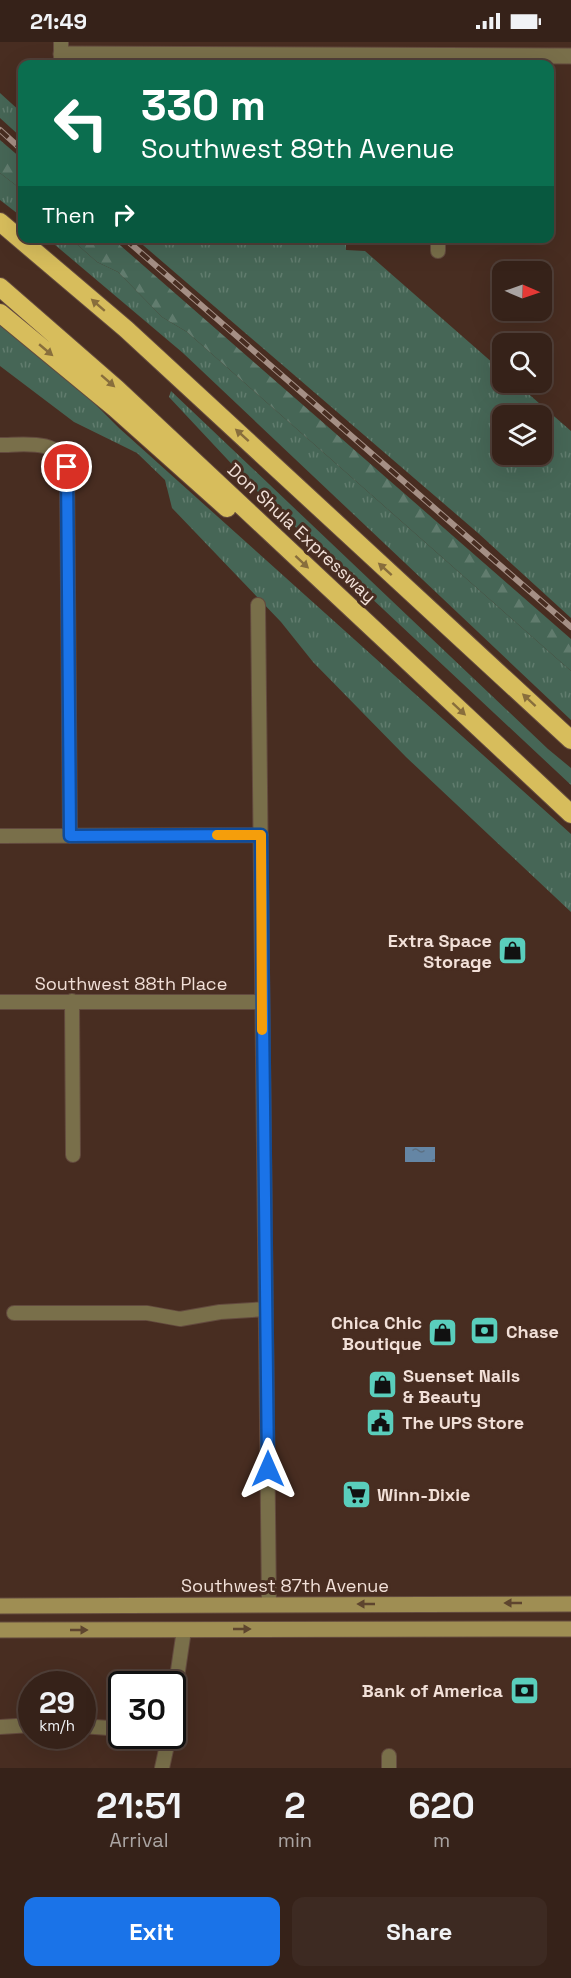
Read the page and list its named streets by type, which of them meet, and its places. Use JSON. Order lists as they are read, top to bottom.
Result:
{
  "streets": {
    "highway": ["Don Shula Expressway"],
    "main road": ["Southwest 87th Avenue"],
    "street": ["Southwest 88th Place"]
  },
  "places": {
    "shop": ["Extra Space Storage", "Chica Chic Boutique", "Suenset Nails & Beauty"],
    "bank": ["Chase", "Bank of America"],
    "public building": ["The UPS Store"],
    "supermarket": ["Winn-Dixie"]
  },
  "north": "right",
  "page": {
    "status": "21:49",
    "turn": ["330 m", "Southwest 89th Avenue"],
    "then": "Then",
    "speed": "29 km/h",
    "limit": "30",
    "eta": [
      "21:51",
      "Arrival",
      "2",
      "min",
      "620",
      "m"
    ],
    "buttons": ["Exit", "Share"]
  }
}
